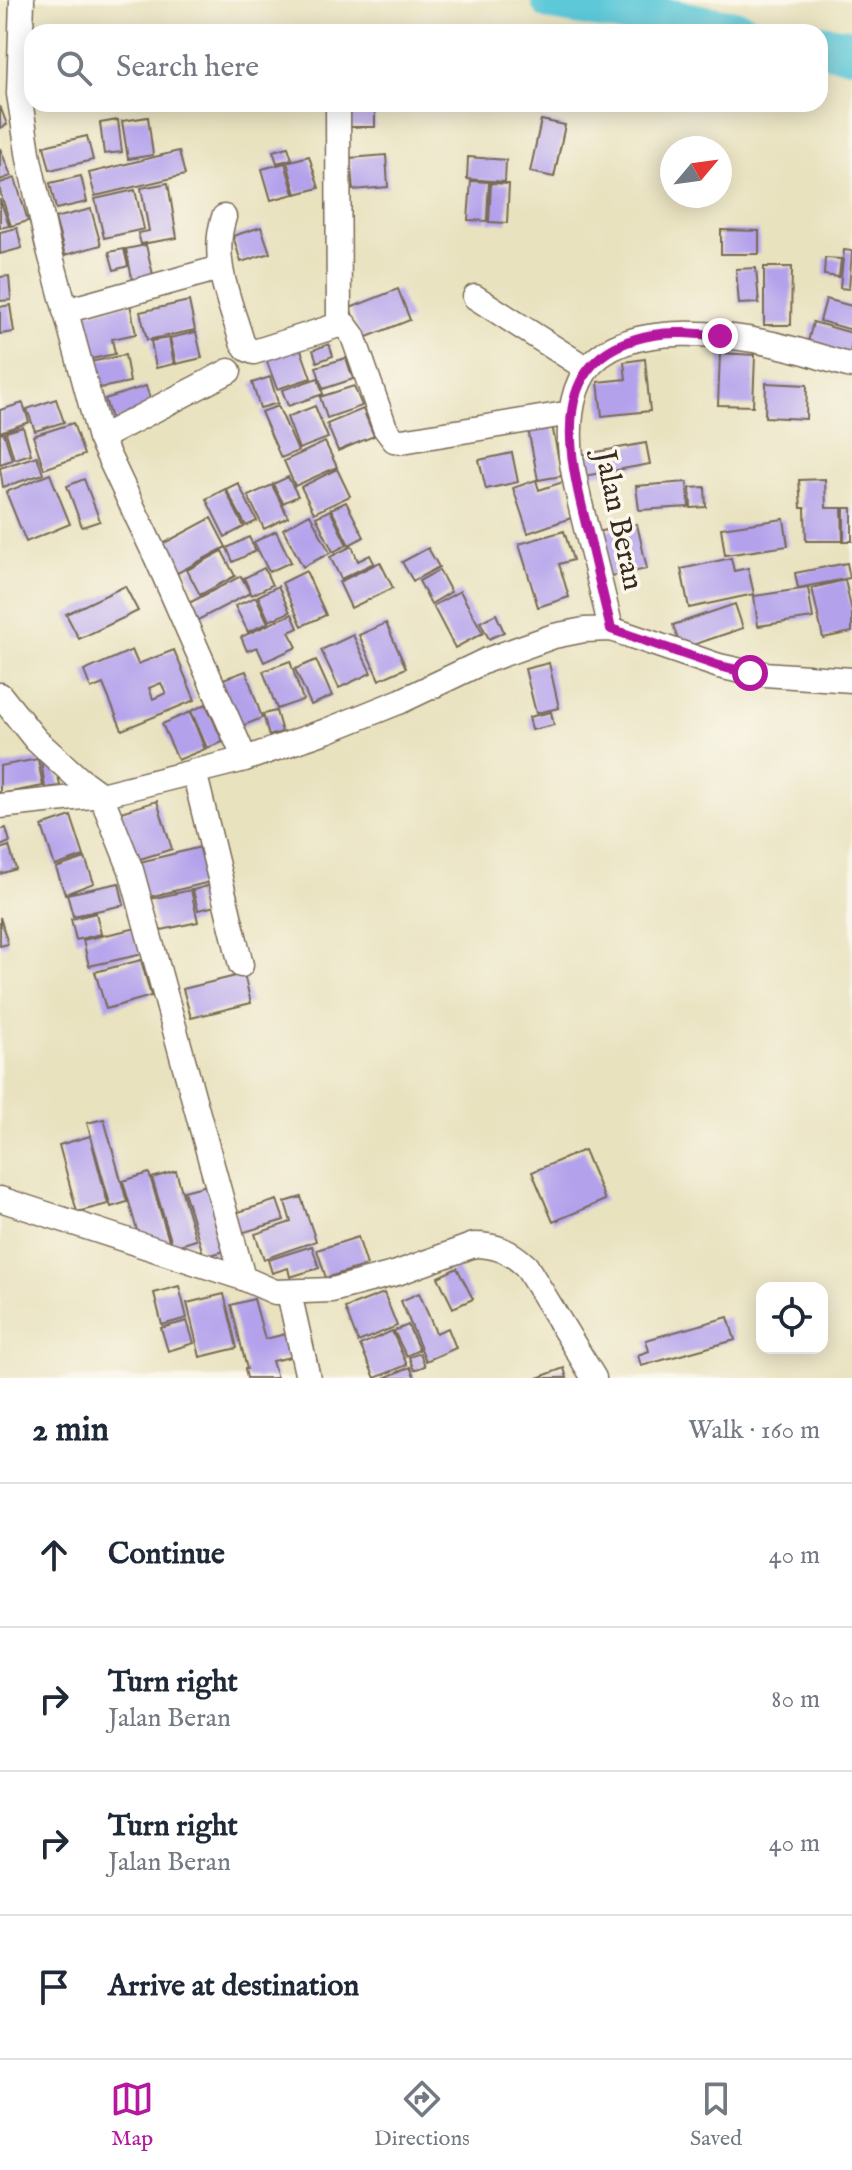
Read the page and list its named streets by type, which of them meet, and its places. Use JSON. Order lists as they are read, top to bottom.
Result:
{
  "streets": {
    "street": ["Jalan Beran"]
  },
  "north": "top right",
  "page": {
    "search": "Search here",
    "heading": ["2 min", "Walk · 160 m"],
    "list": [
      ["Continue", "40 m"],
      ["Turn right", "Jalan Beran", "80 m"],
      ["Turn right", "Jalan Beran", "40 m"],
      "Arrive at destination"
    ],
    "nav": ["Map", "Directions", "Saved"]
  }
}
